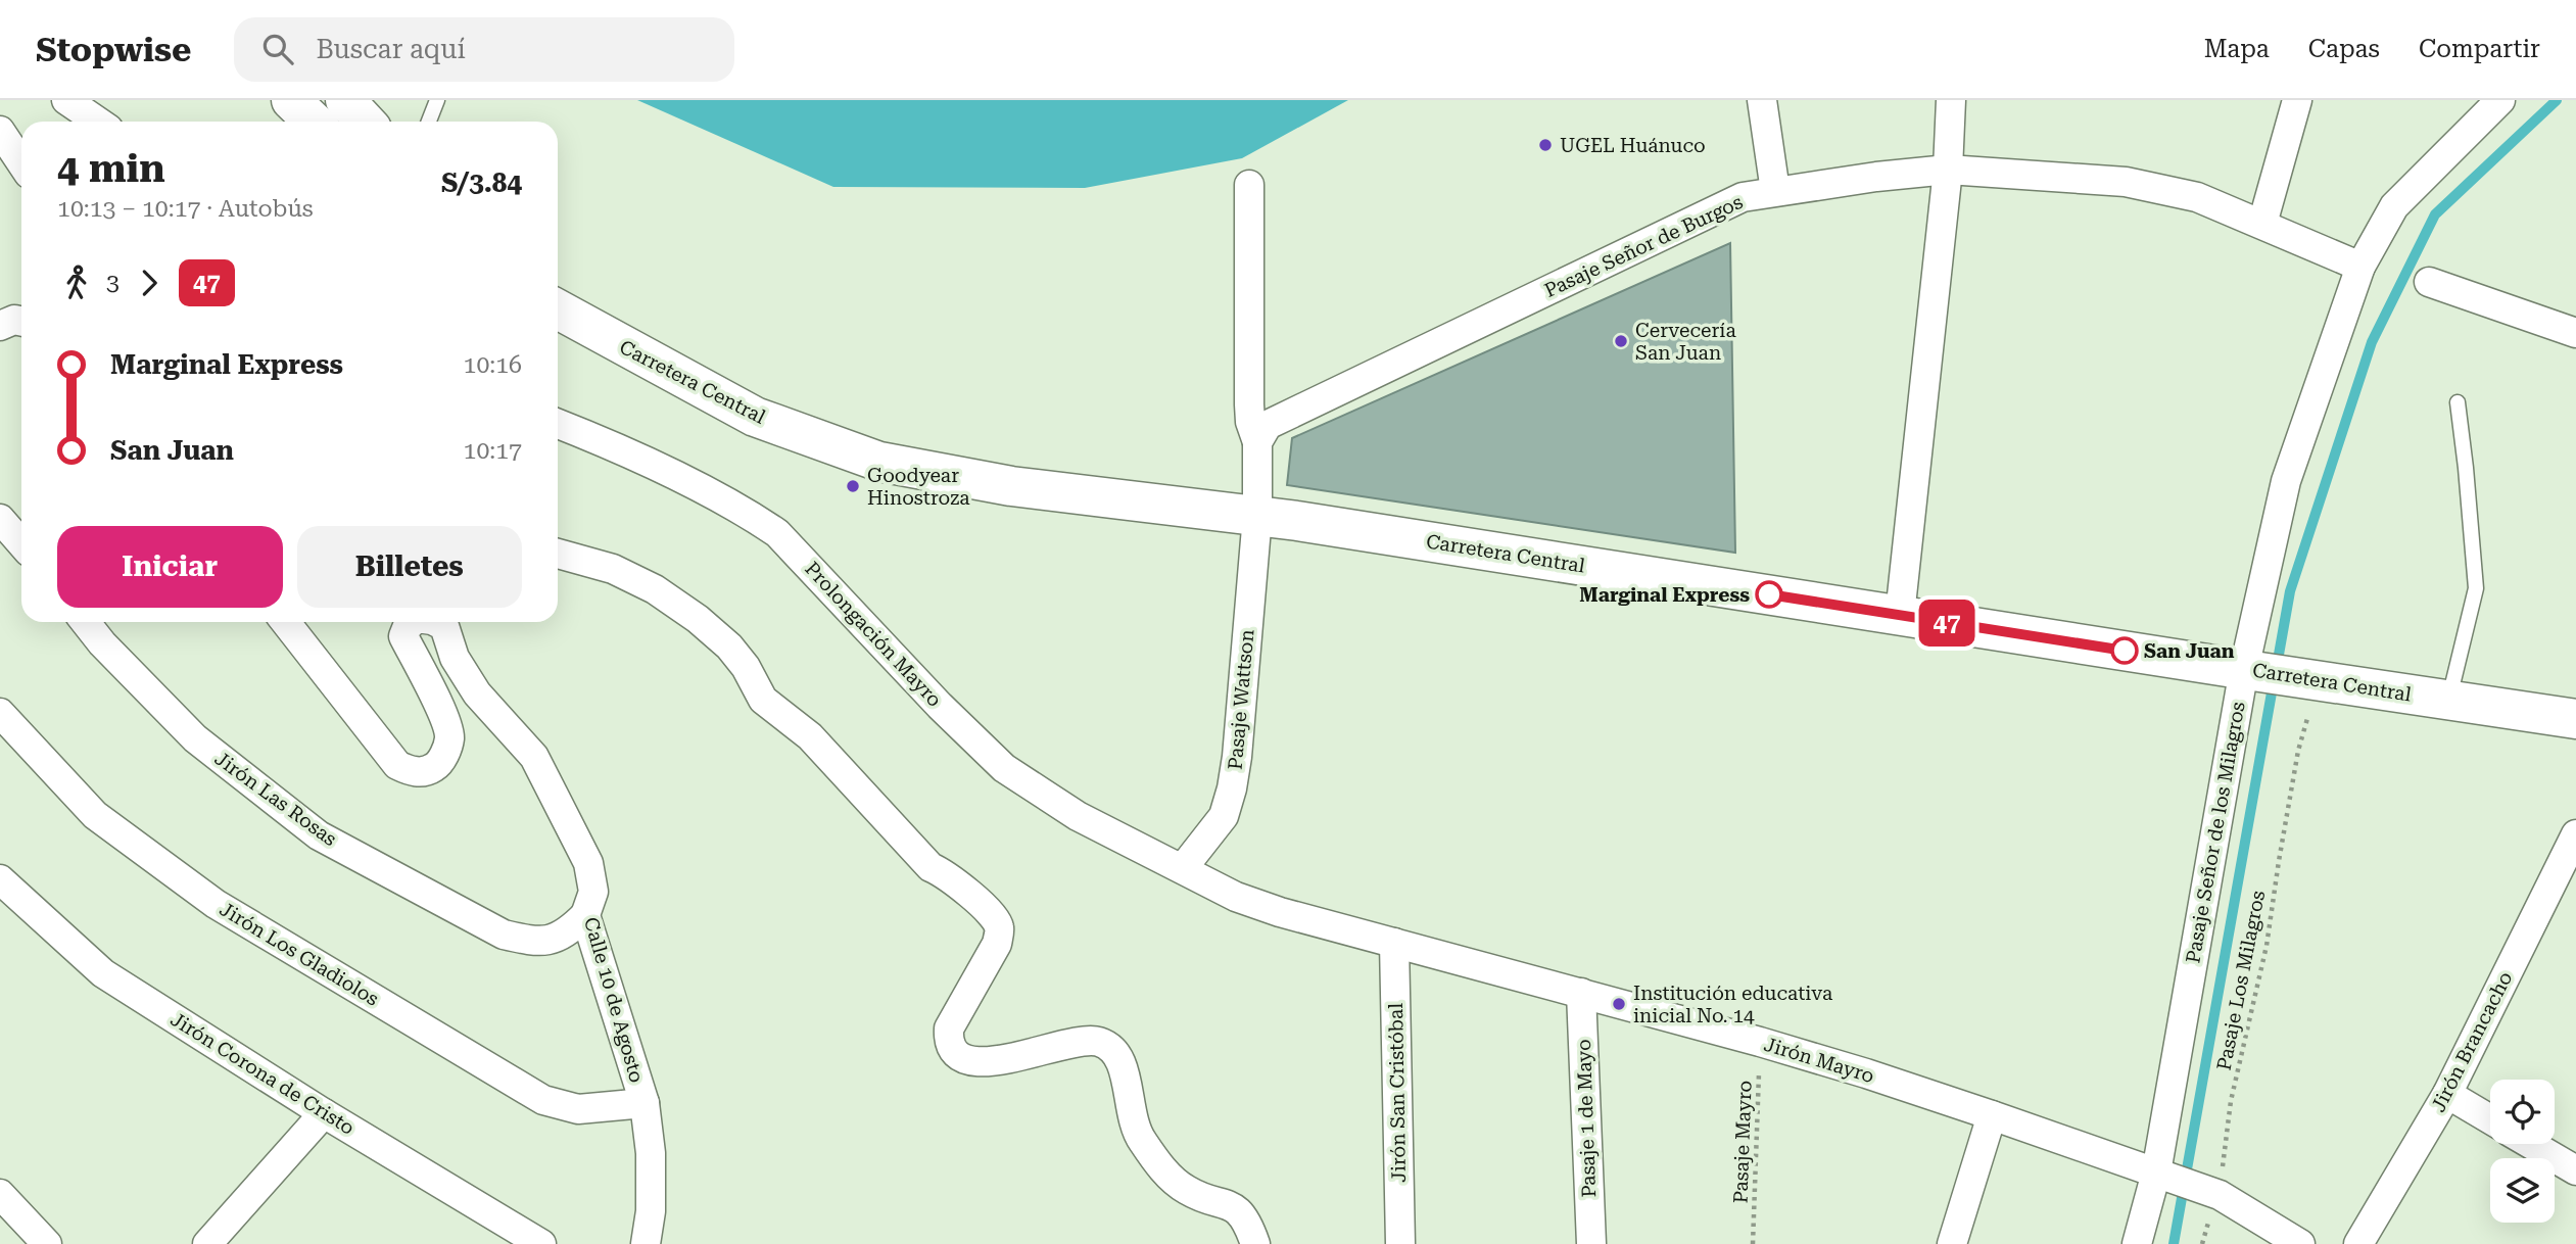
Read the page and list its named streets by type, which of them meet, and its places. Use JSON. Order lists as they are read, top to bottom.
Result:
{
  "streets": {
    "highway": ["Carretera Central"],
    "street": [
      "Pasaje Señor de Burgos",
      "Prolongación Mayro",
      "Pasaje Wattson",
      "Jirón Las Rosas",
      "Pasaje Señor de los Milagros",
      "Jirón Los Gladiolos",
      "Calle 10 de Agosto",
      "Jirón Brancacho",
      "Jirón Mayro",
      "Jirón Corona de Cristo",
      "Jirón San Cristóbal",
      "Pasaje 1 de Mayo"
    ],
    "path": ["Pasaje Los Milagros", "Pasaje Mayro"]
  },
  "crossings": [
    ["Pasaje Señor de Burgos", "Pasaje Señor de los Milagros"],
    ["Carretera Central", "Pasaje Wattson"],
    ["Carretera Central", "Pasaje Señor de los Milagros"],
    ["Carretera Central", "Pasaje Los Milagros"],
    ["Prolongación Mayro", "Pasaje Wattson"],
    ["Prolongación Mayro", "Jirón Mayro"],
    ["Pasaje Wattson", "Jirón Mayro"],
    ["Jirón Las Rosas", "Calle 10 de Agosto"],
    ["Pasaje Señor de los Milagros", "Jirón Mayro"],
    ["Jirón Los Gladiolos", "Calle 10 de Agosto"],
    ["Pasaje Los Milagros", "Jirón Mayro"],
    ["Jirón Mayro", "Jirón San Cristóbal"],
    ["Jirón Mayro", "Pasaje 1 de Mayo"],
    ["Jirón Mayro", "Pasaje Mayro"]
  ],
  "places": [
    "UGEL Huánuco",
    "Cervecería San Juan",
    "Goodyear Hinostroza",
    "Marginal Express",
    "San Juan",
    "Institución educativa inicial No. 14"
  ],
  "lines": ["bus line 47"],
  "page": {
    "header": "Stopwise",
    "search": "Buscar aquí",
    "nav": ["Mapa", "Capas", "Compartir"],
    "on_map": "47",
    "heading": ["4 min", "10:13 – 10:17 · Autobús", "S/3.84"],
    "legs": ["3", "47"],
    "list": [
      {
        "name": "Marginal Express",
        "value": "10:16"
      },
      {
        "name": "San Juan",
        "value": "10:17"
      }
    ],
    "buttons": ["Iniciar", "Billetes"]
  }
}
